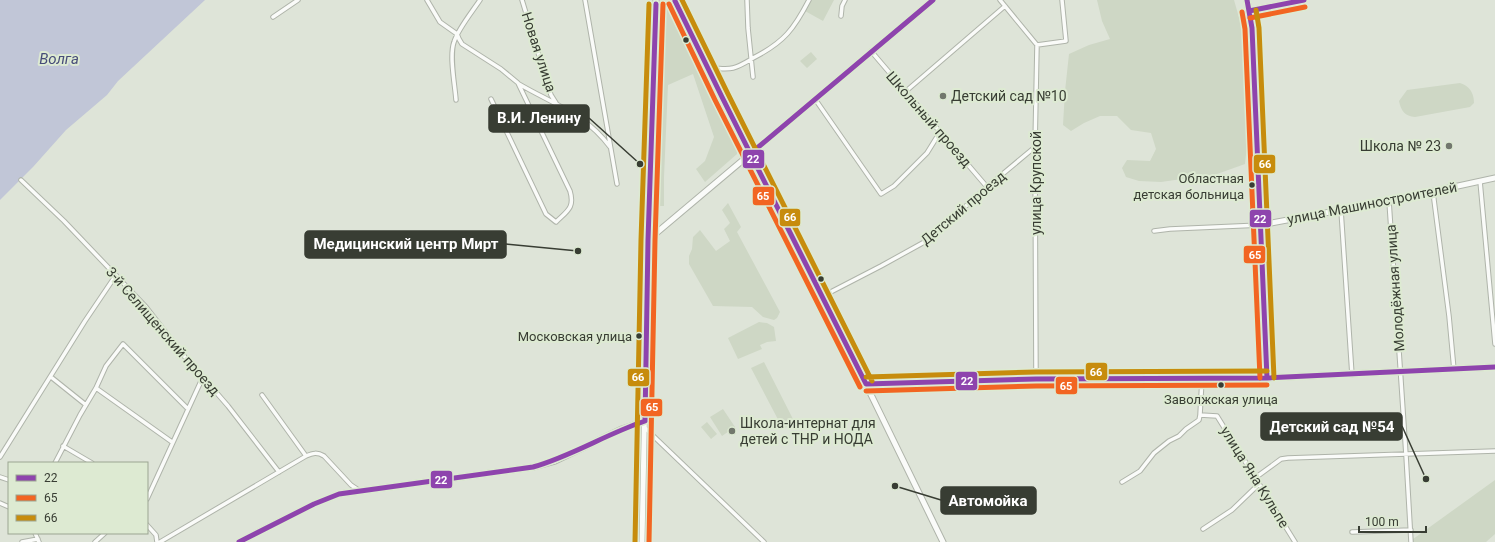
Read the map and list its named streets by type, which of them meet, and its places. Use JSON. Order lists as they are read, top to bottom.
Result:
{
  "streets": {
    "main road": ["улица Машиностроителей"],
    "street": [
      "Новая улица",
      "Школьный проезд",
      "улица Крупской",
      "Детский проезд",
      "Молодёжная улица",
      "3-й Селищенский проезд",
      "улица Яна Кульпе"
    ]
  },
  "crossings": [
    ["Школьный проезд", "Детский проезд"],
    ["улица Крупской", "Детский проезд"],
    ["улица Машиностроителей", "Молодёжная улица"]
  ],
  "water": ["Волга"],
  "places": [
    "Детский сад №10",
    "Школа № 23",
    "В.И. Ленину",
    "Областная детская больница",
    "Медицинский центр Мирт",
    "Московская улица",
    "Заволжская улица",
    "Школа-интернат для детей с ТНР и НОДА",
    "Детский сад №54",
    "Автомойка"
  ],
  "lines": ["transit line 22", "transit line 66", "transit line 65"],
  "legend": ["22", "65", "66"],
  "scale_bar": "100 m"
}
